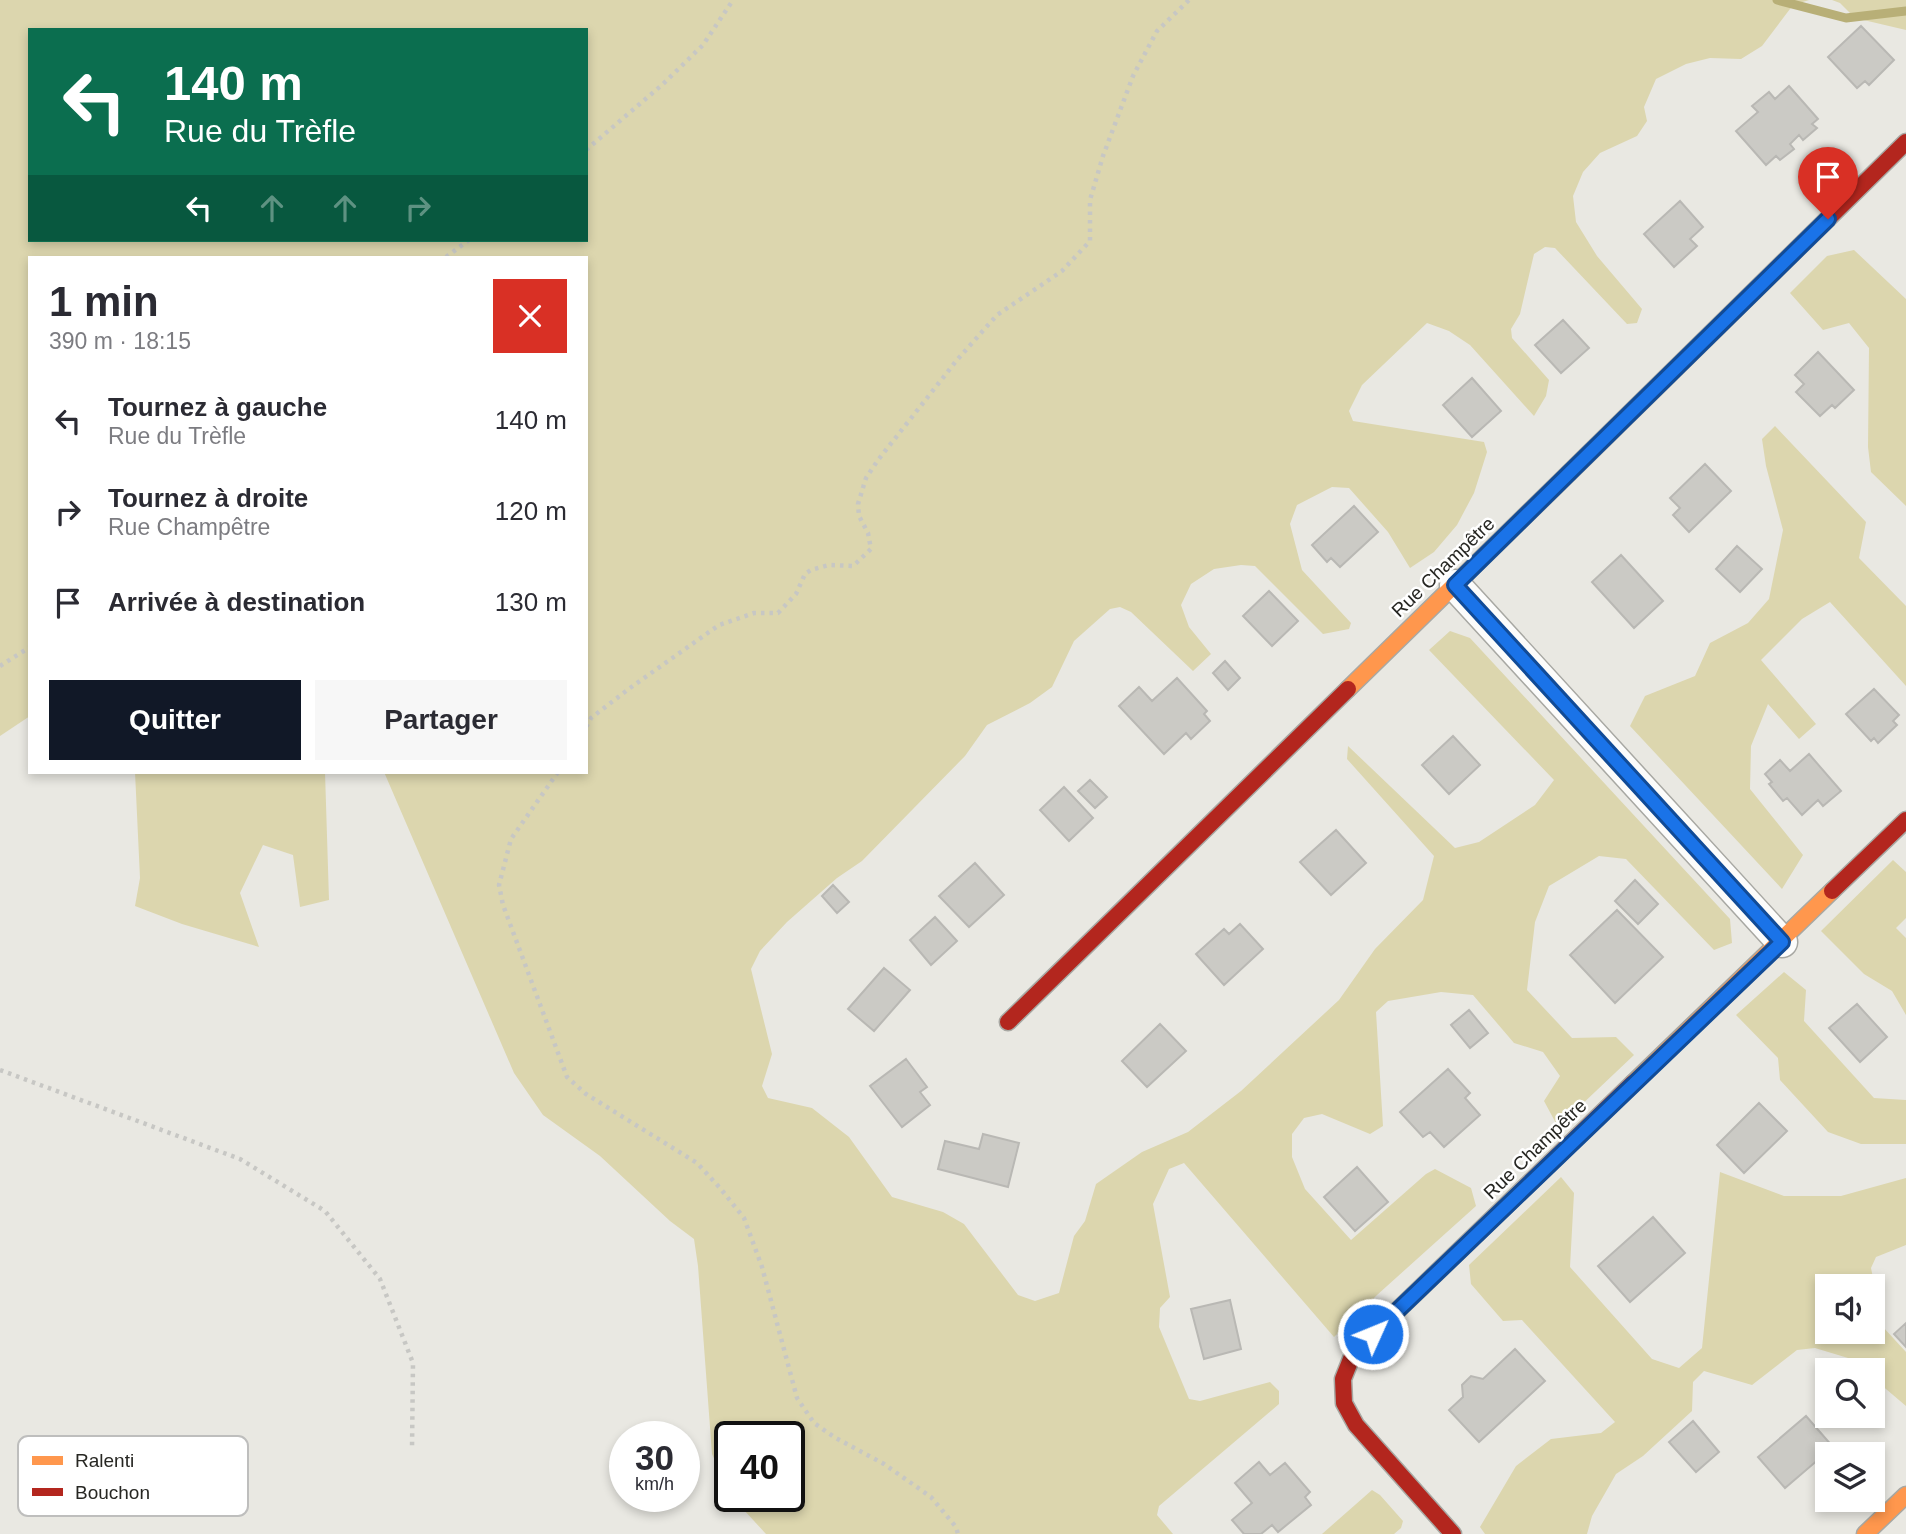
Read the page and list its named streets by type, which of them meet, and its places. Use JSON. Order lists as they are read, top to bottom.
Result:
{
  "streets": {
    "street": ["Rue Champêtre"]
  },
  "legend": ["Ralenti", "Bouchon"],
  "page": {
    "turn": ["140 m", "Rue du Trèfle"],
    "heading": ["1 min", "390 m · 18:15"],
    "list": [
      {
        "name": "Tournez à gauche",
        "note": "Rue du Trèfle",
        "value": "140 m"
      },
      {
        "name": "Tournez à droite",
        "note": "Rue Champêtre",
        "value": "120 m"
      },
      {
        "name": "Arrivée à destination",
        "value": "130 m"
      }
    ],
    "buttons": ["Quitter", "Partager"],
    "speed": "30 km/h",
    "limit": "40"
  }
}
